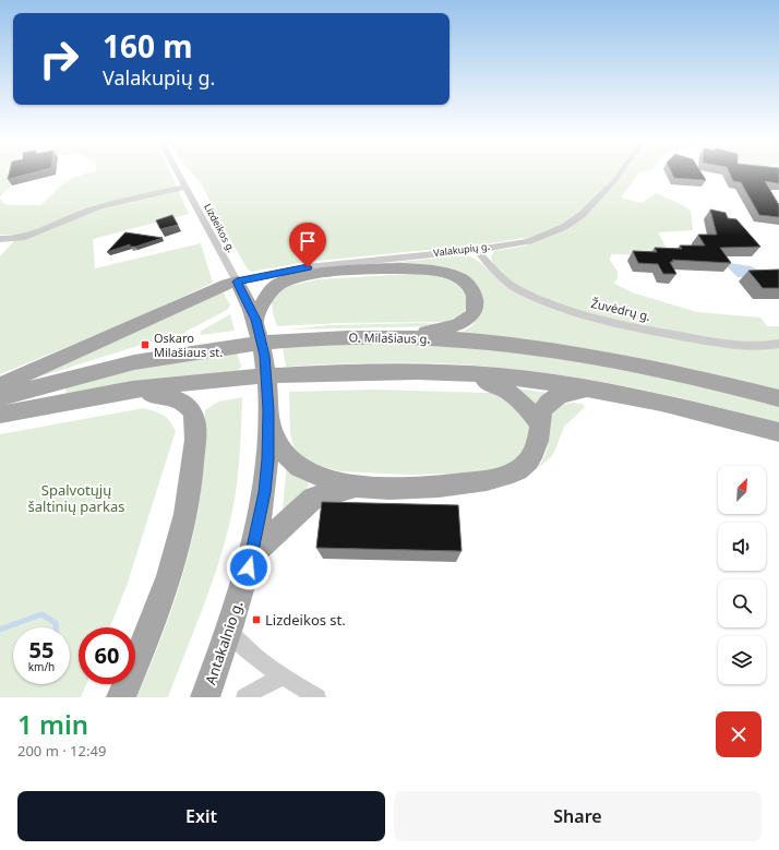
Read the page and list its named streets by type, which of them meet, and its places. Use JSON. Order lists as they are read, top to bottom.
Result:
{
  "streets": {
    "main road": ["O. Milašiaus g.", "Antakalnio g."],
    "street": ["Lizdeikos g.", "Valakupių g.", "Žuvėdrų g."]
  },
  "crossings": [
    ["Lizdeikos g.", "Valakupių g."],
    ["Lizdeikos g.", "Antakalnio g."],
    ["Valakupių g.", "Žuvėdrų g."],
    ["Valakupių g.", "Antakalnio g."]
  ],
  "parks": ["Spalvotųjų šaltinių parkas"],
  "places": {
    "transit": ["Oskaro Milašiaus st.", "Lizdeikos st."]
  },
  "north": "top right",
  "page": {
    "turn": ["160 m", "Valakupių g."],
    "speed": "55 km/h",
    "limit": "60",
    "heading": ["1 min", "200 m · 12:49"],
    "buttons": ["Exit", "Share"]
  }
}
